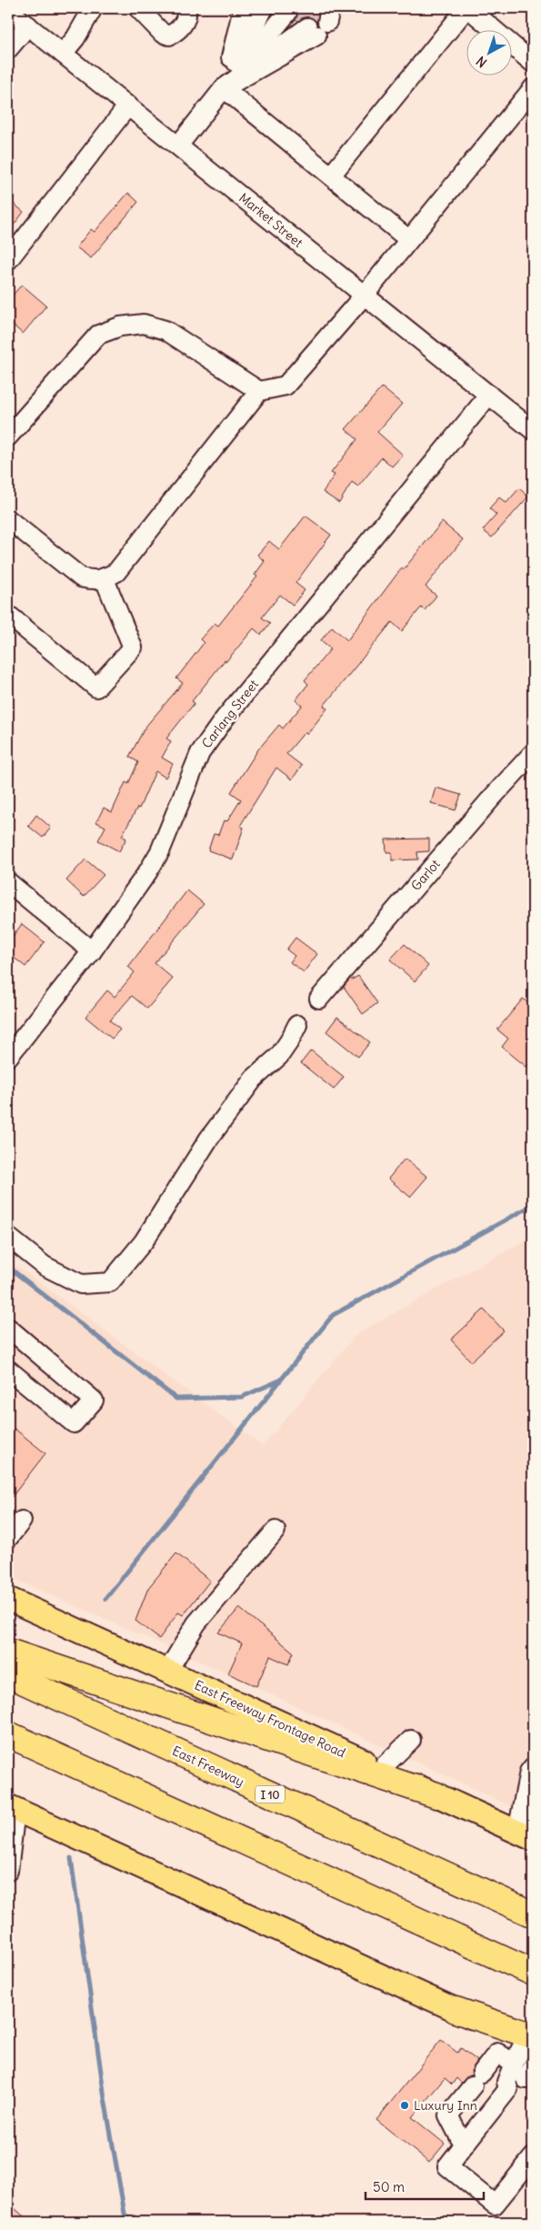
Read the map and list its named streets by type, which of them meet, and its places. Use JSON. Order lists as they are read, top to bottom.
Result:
{
  "streets": {
    "highway": ["East Freeway", "I 10"],
    "main road": ["East Freeway Frontage Road"],
    "street": ["Market Street", "Carlang Street", "Garlot"]
  },
  "crossings": [
    ["Market Street", "Carlang Street"]
  ],
  "places": ["Luxury Inn"],
  "scale_bar": "50 m",
  "north": "bottom left"
}
